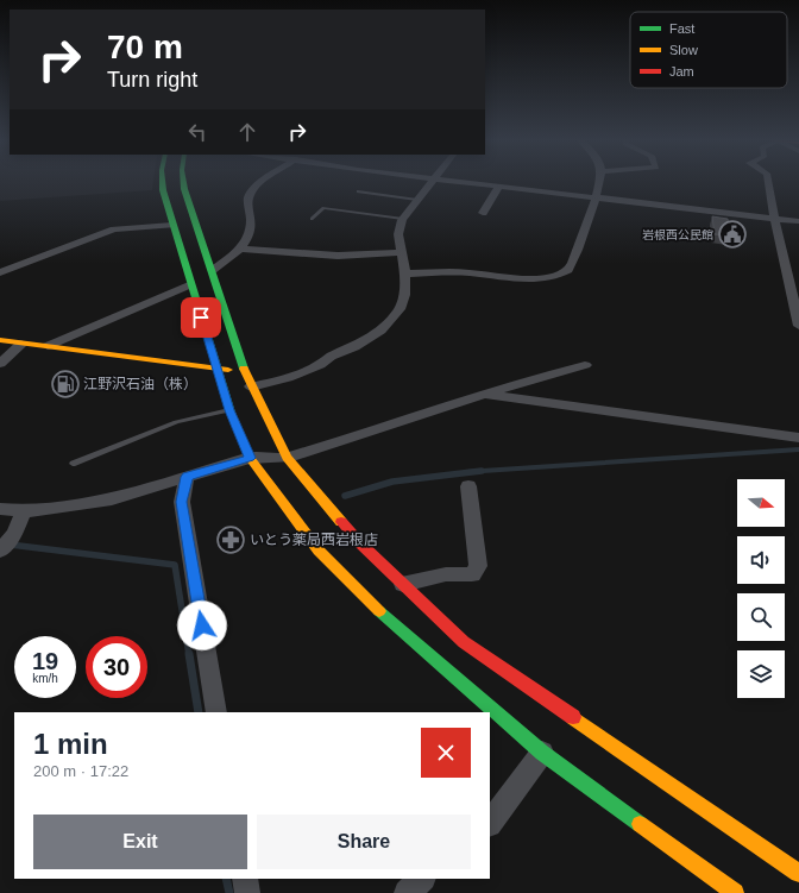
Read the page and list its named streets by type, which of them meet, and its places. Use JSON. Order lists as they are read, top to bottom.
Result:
{
  "places": {
    "public building": ["岩根西公民館"],
    "fuel station": ["江野沢石油（株）"],
    "pharmacy": ["いとう薬局西岩根店"]
  },
  "legend": ["Fast", "Slow", "Jam"],
  "north": "right",
  "page": {
    "turn": ["70 m", "Turn right"],
    "speed": "19 km/h",
    "limit": "30",
    "heading": ["1 min", "200 m · 17:22"],
    "buttons": ["Exit", "Share"]
  }
}
